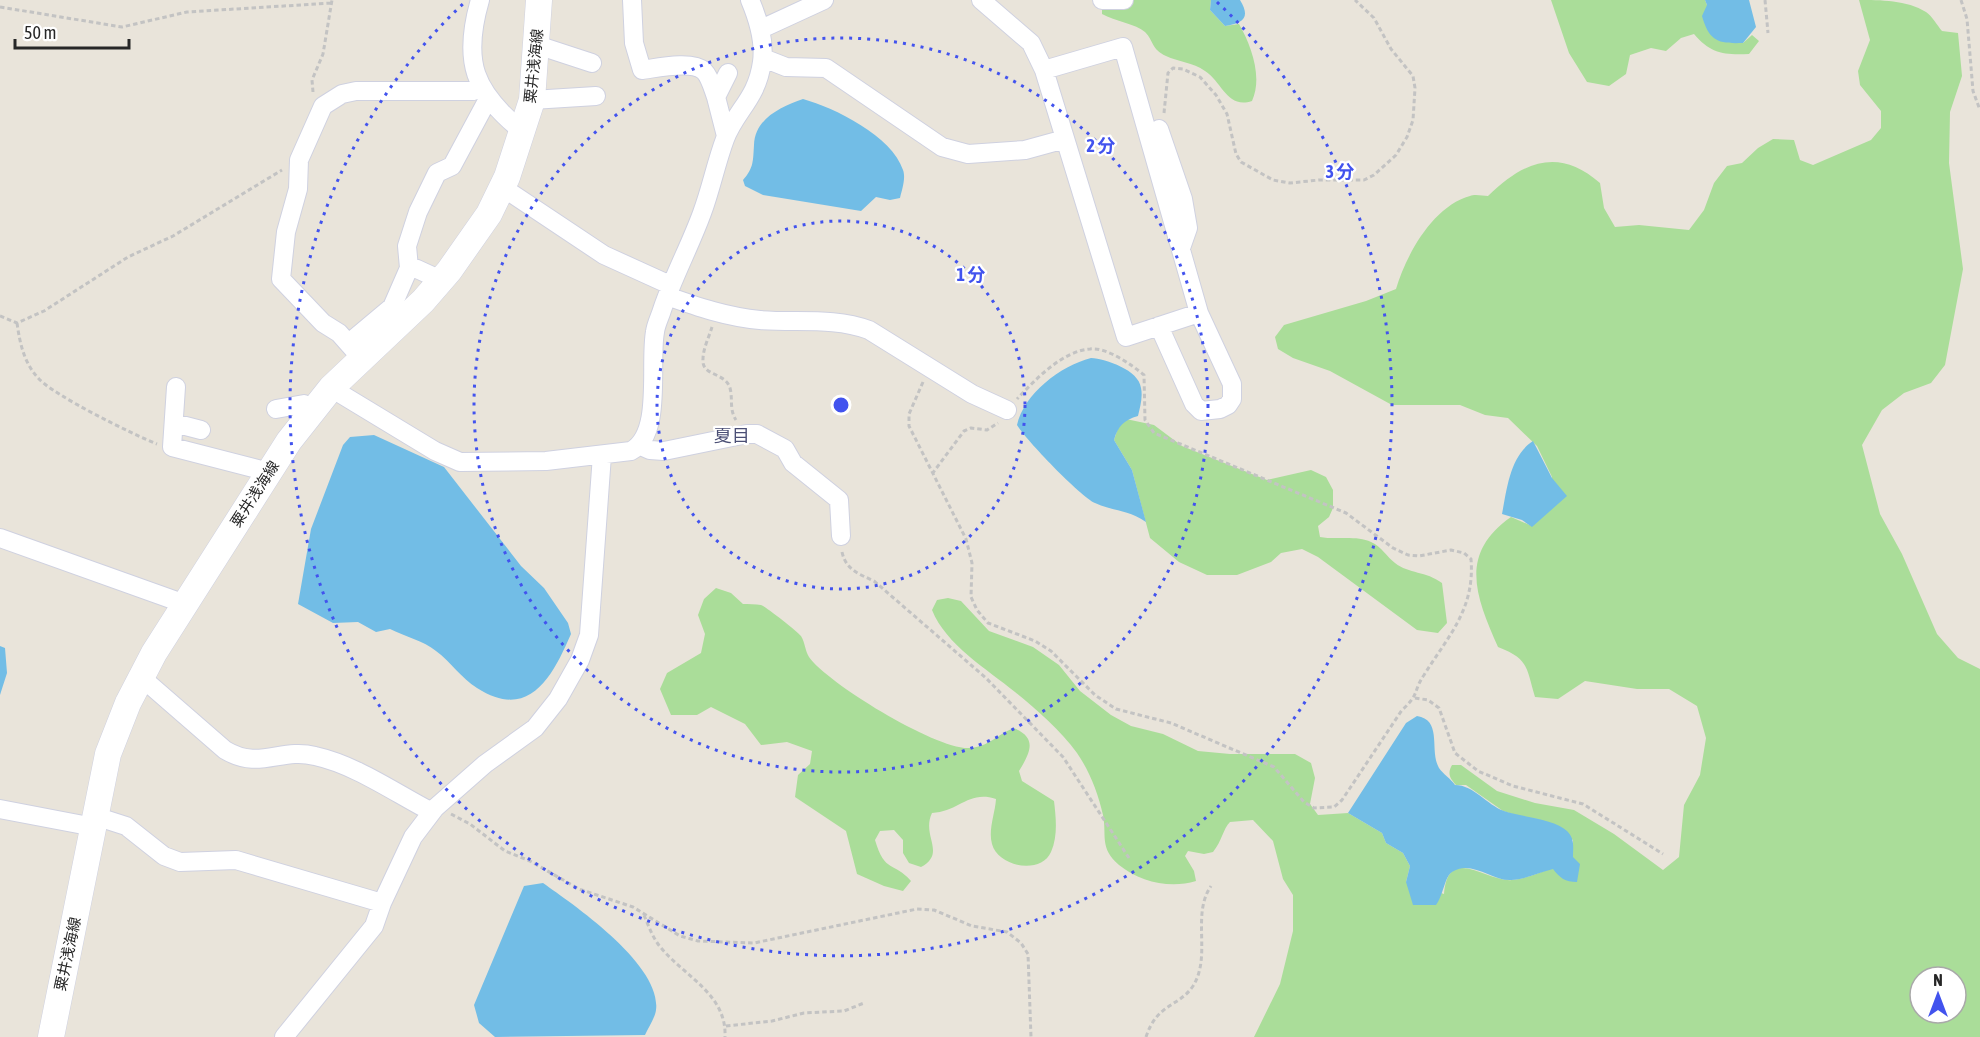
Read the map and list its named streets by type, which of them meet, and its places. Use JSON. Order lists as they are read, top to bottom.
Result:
{
  "streets": {
    "main road": ["粟井浅海線"]
  },
  "districts": ["夏目"],
  "scale_bar": "50 m",
  "north": "top",
  "rings": ["2 分", "3 分", "1 分"]
}
